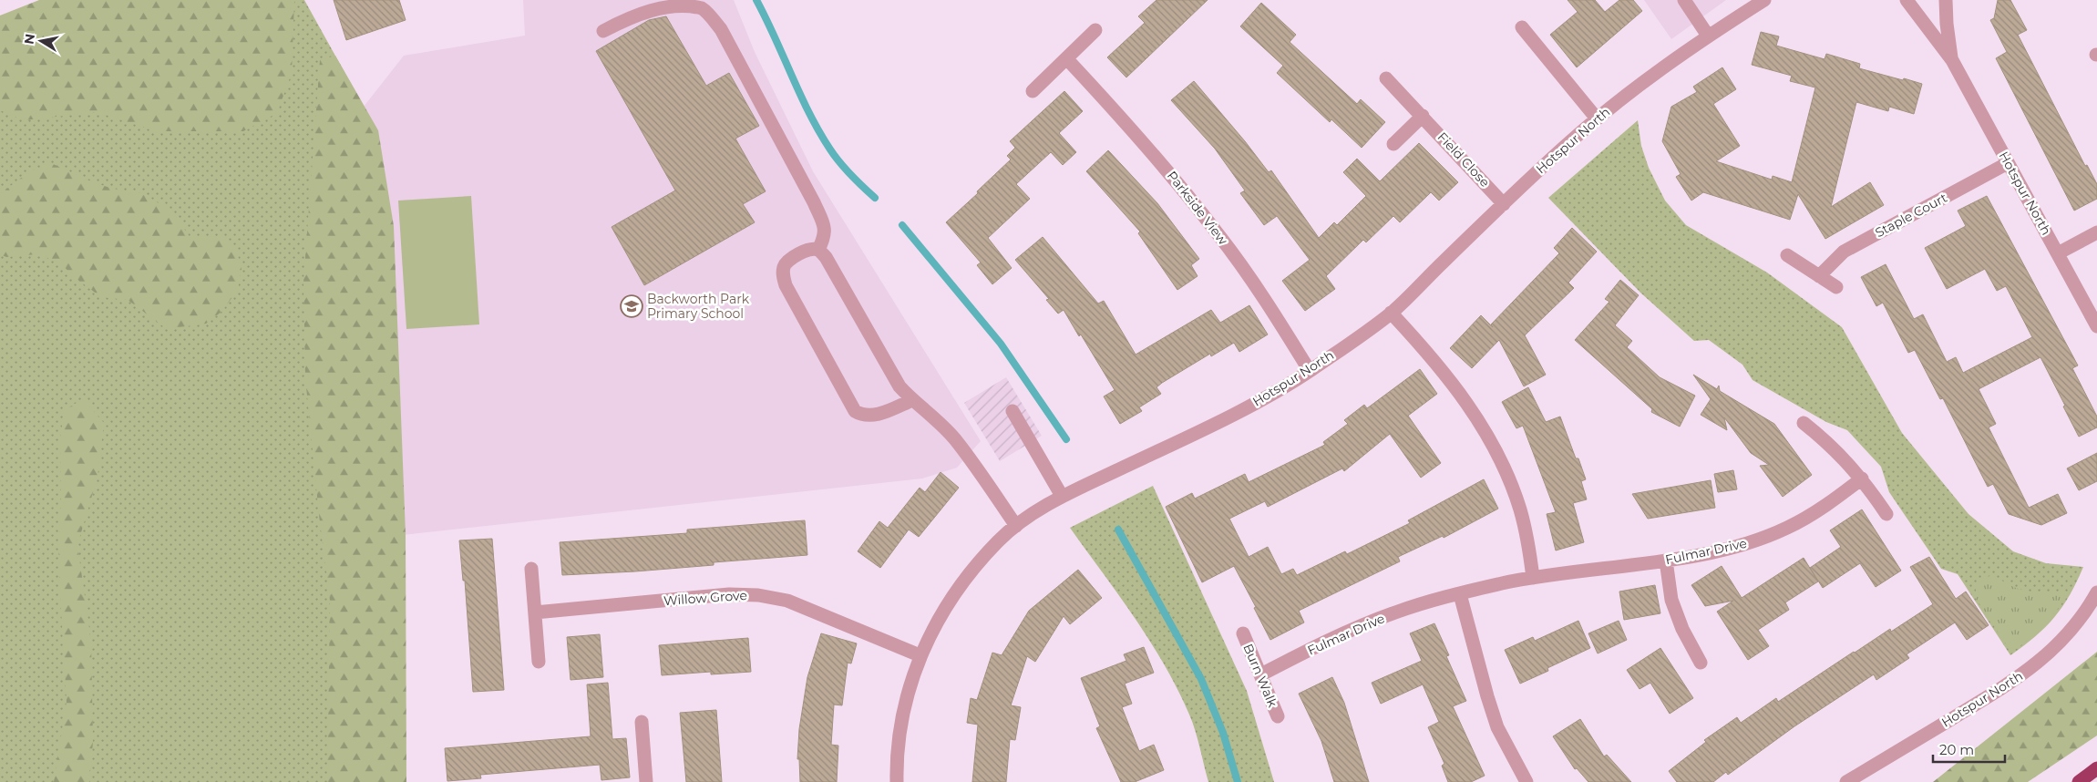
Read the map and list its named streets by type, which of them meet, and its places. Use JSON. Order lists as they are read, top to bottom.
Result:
{
  "streets": {
    "street": [
      "Hotspur North",
      "Field Close",
      "Parkside View",
      "Staple Court",
      "Fulmar Drive",
      "Willow Grove",
      "Burn Walk"
    ]
  },
  "crossings": [
    ["Hotspur North", "Field Close"],
    ["Hotspur North", "Parkside View"],
    ["Hotspur North", "Staple Court"],
    ["Hotspur North", "Willow Grove"],
    ["Fulmar Drive", "Burn Walk"]
  ],
  "places": {
    "school or university": ["Backworth Park Primary School"]
  },
  "scale_bar": "20 m",
  "north": "left"
}
